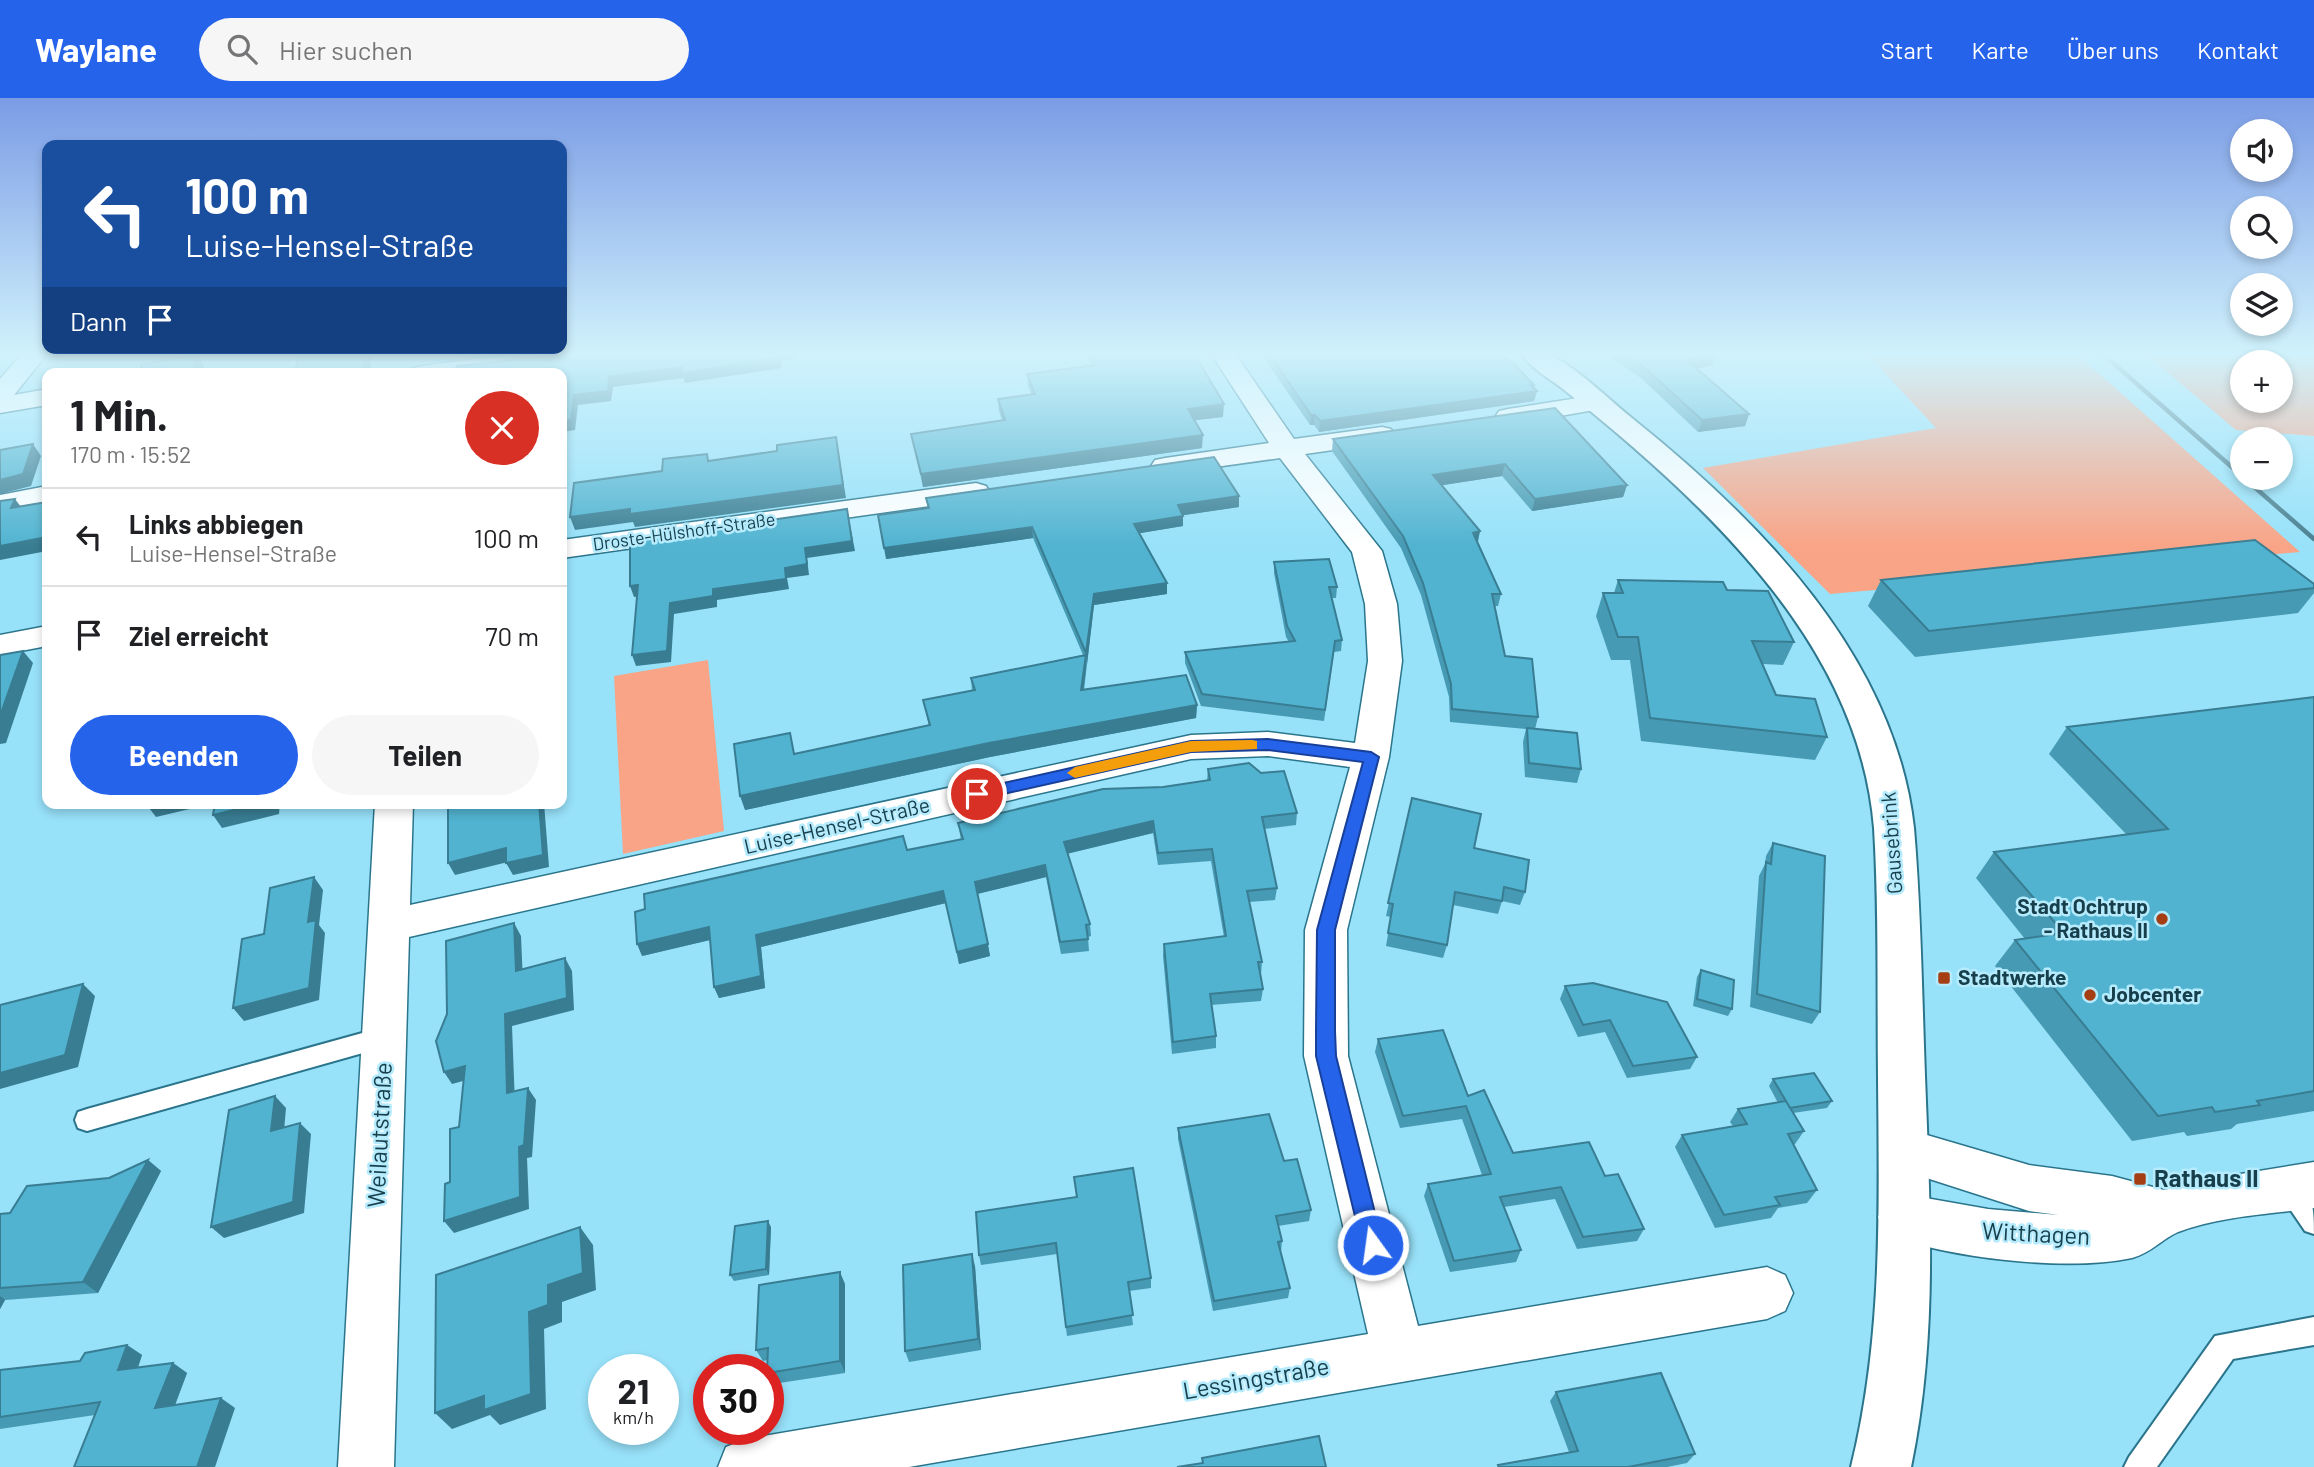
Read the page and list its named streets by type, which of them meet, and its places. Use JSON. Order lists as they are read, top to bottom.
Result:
{
  "streets": {
    "main road": ["Gausebrink"],
    "street": [
      "Droste-Hülshoff-Straße",
      "Luise-Hensel-Straße",
      "Weilautstraße",
      "Witthagen",
      "Lessingstraße"
    ]
  },
  "crossings": [
    ["Luise-Hensel-Straße", "Weilautstraße"],
    ["Gausebrink", "Witthagen"]
  ],
  "places": {
    "other": ["Stadt Ochtrup - Rathaus II", "Jobcenter"],
    "transit": ["Stadtwerke", "Rathaus II"]
  },
  "page": {
    "header": "Waylane",
    "search": "Hier suchen",
    "nav": [
      "Start",
      "Karte",
      "Über uns",
      "Kontakt"
    ],
    "map_buttons": ["+", "−"],
    "turn": ["100 m", "Luise-Hensel-Straße"],
    "then": "Dann",
    "heading": ["1 Min.", "170 m · 15:52"],
    "list": [
      {
        "name": "Links abbiegen",
        "note": "Luise-Hensel-Straße",
        "value": "100 m"
      },
      {
        "name": "Ziel erreicht",
        "value": "70 m"
      }
    ],
    "buttons": ["Beenden", "Teilen"],
    "speed": "21 km/h",
    "limit": "30"
  }
}
